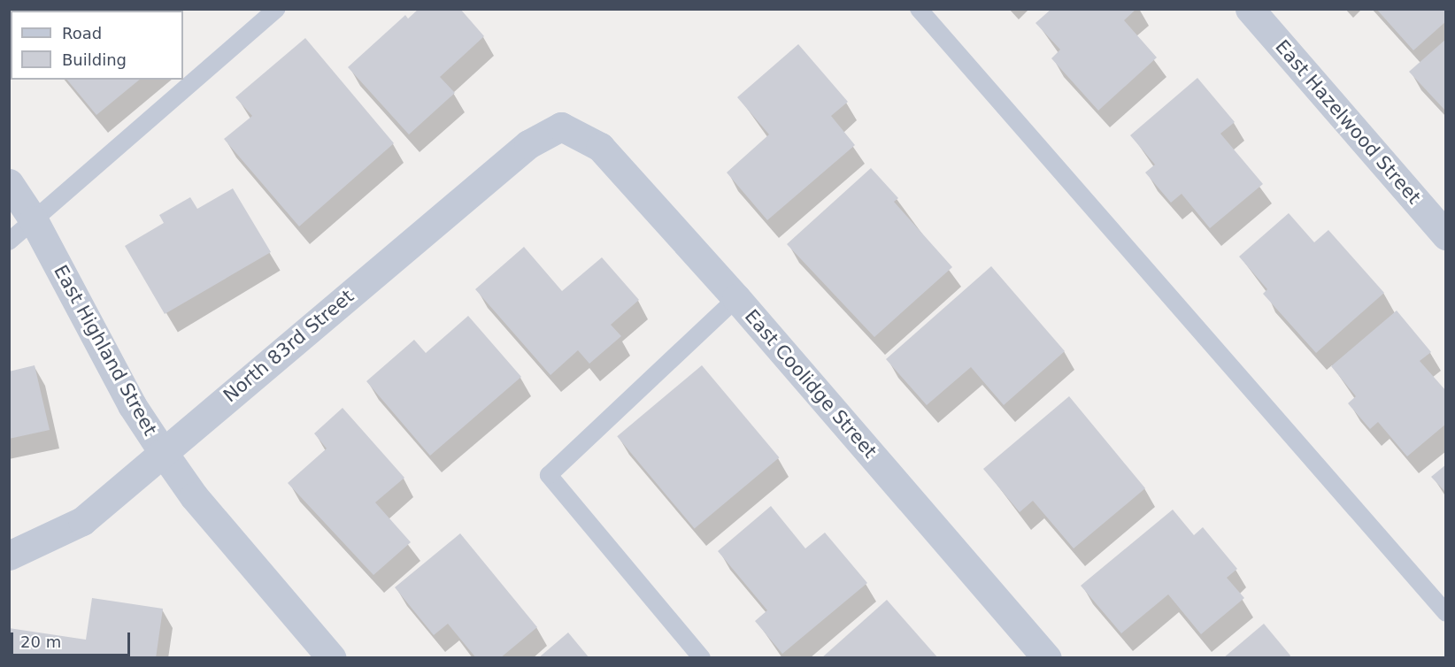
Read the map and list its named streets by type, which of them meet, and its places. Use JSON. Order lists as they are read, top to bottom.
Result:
{
  "streets": {
    "street": [
      "East Hazelwood Street",
      "North 83rd Street",
      "East Highland Street",
      "East Coolidge Street"
    ]
  },
  "crossings": [
    ["North 83rd Street", "East Highland Street"],
    ["North 83rd Street", "East Coolidge Street"]
  ],
  "legend": ["Road", "Building"],
  "scale_bar": "20 m"
}
